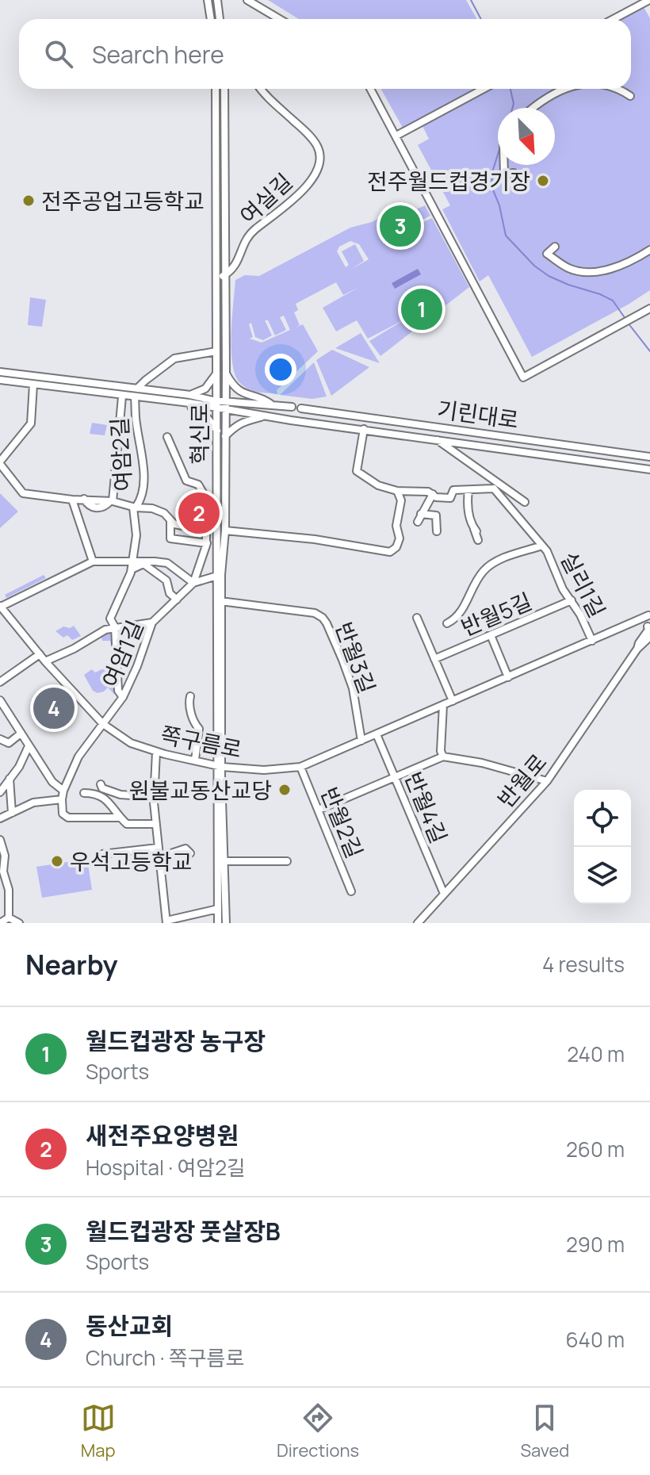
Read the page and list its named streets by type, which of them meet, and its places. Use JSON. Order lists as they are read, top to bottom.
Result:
{
  "streets": {
    "street": [
      "여실길",
      "기린대로",
      "혁신로",
      "여암2길",
      "실리1길",
      "반월5길",
      "여암1길",
      "반월3길",
      "쪽구름로",
      "반월로",
      "반월4길",
      "반월2길"
    ]
  },
  "crossings": [
    ["여실길", "혁신로"],
    ["기린대로", "혁신로"],
    ["기린대로", "여암2길"],
    ["기린대로", "실리1길"],
    ["혁신로", "여암1길"],
    ["혁신로", "반월3길"],
    ["혁신로", "쪽구름로"],
    ["여암2길", "여암1길"],
    ["실리1길", "반월5길"],
    ["실리1길", "쪽구름로"],
    ["여암1길", "쪽구름로"],
    ["반월3길", "쪽구름로"],
    ["쪽구름로", "반월4길"],
    ["쪽구름로", "반월2길"],
    ["반월로", "반월4길"]
  ],
  "places": [
    "전주월드컵경기장",
    "전주공업고등학교",
    "원불교동산교당",
    "우석고등학교"
  ],
  "north": "bottom right",
  "page": {
    "search": "Search here",
    "pins": [
      "3",
      "1",
      "2",
      "4"
    ],
    "heading": ["Nearby", "4 results"],
    "list": [
      {
        "mark": "1",
        "name": "월드컵광장 농구장",
        "note": "Sports",
        "value": "240 m"
      },
      {
        "mark": "2",
        "name": "새전주요양병원",
        "note": "Hospital · 여암2길",
        "value": "260 m"
      },
      {
        "mark": "3",
        "name": "월드컵광장 풋살장B",
        "note": "Sports",
        "value": "290 m"
      },
      {
        "mark": "4",
        "name": "동산교회",
        "note": "Church · 쪽구름로",
        "value": "640 m"
      }
    ],
    "nav": ["Map", "Directions", "Saved"]
  }
}
